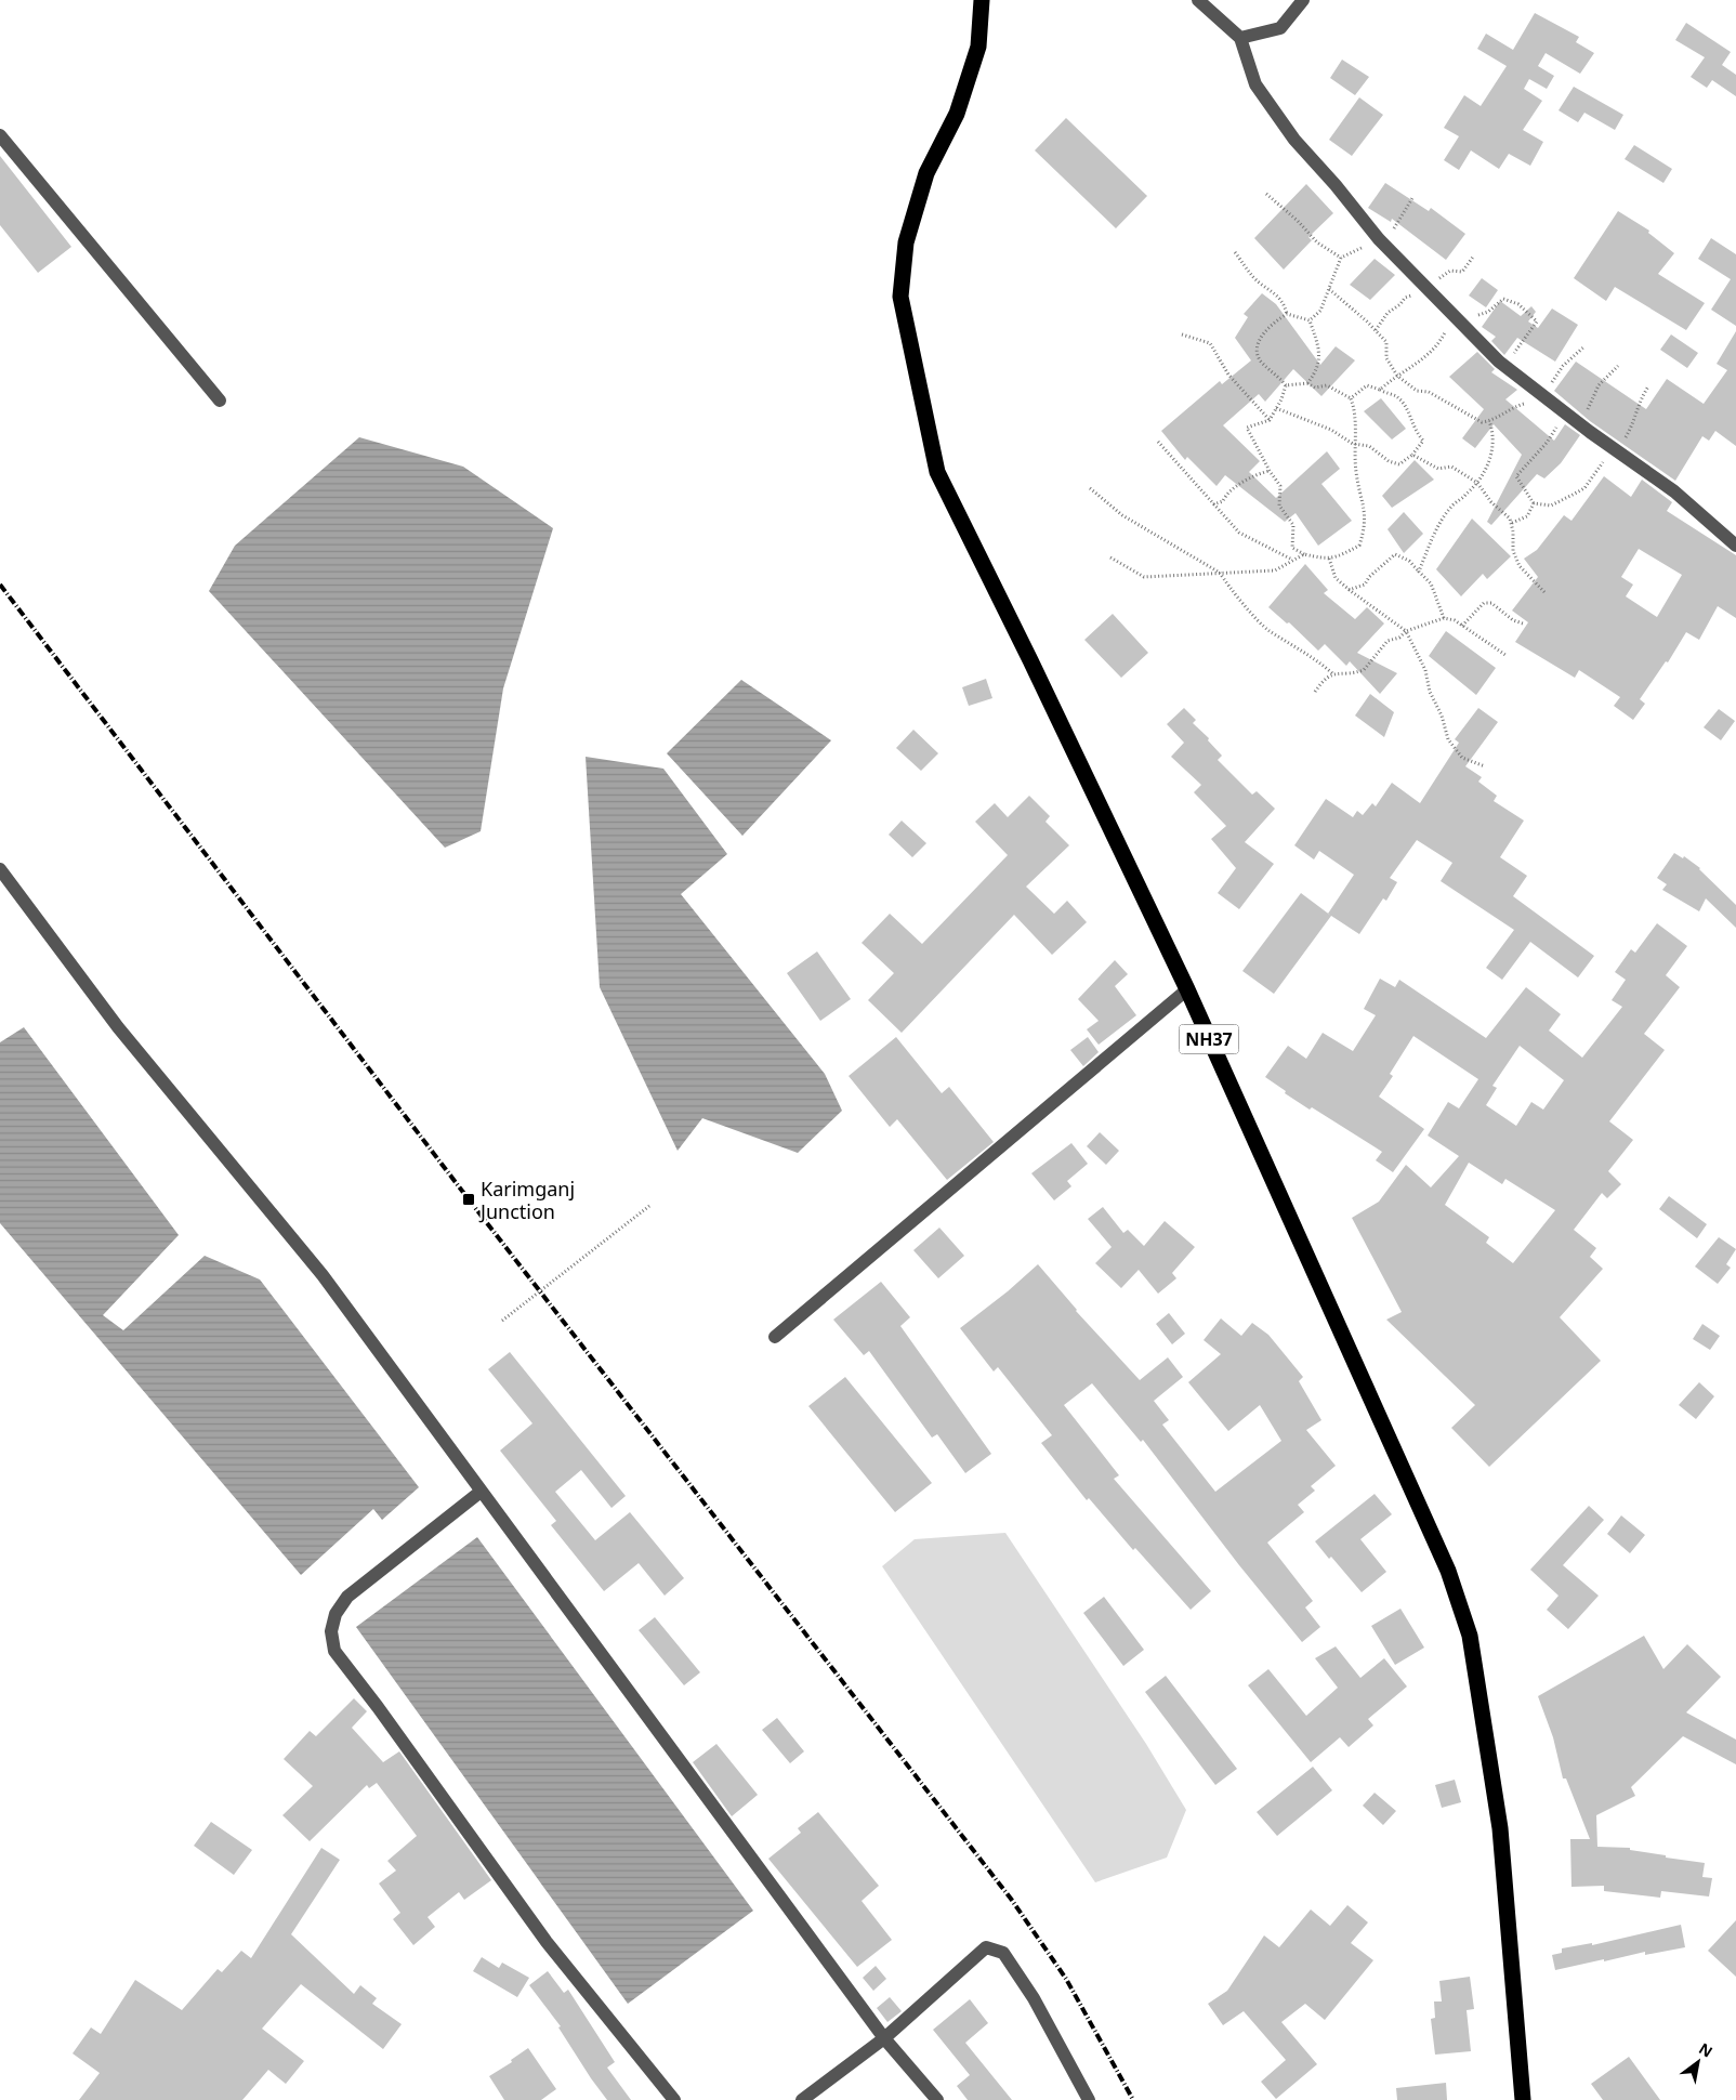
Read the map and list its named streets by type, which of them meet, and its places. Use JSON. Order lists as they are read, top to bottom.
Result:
{
  "streets": {
    "highway": ["NH37"]
  },
  "places": {
    "transit": ["Karimganj Junction"]
  },
  "north": "top right"
}
